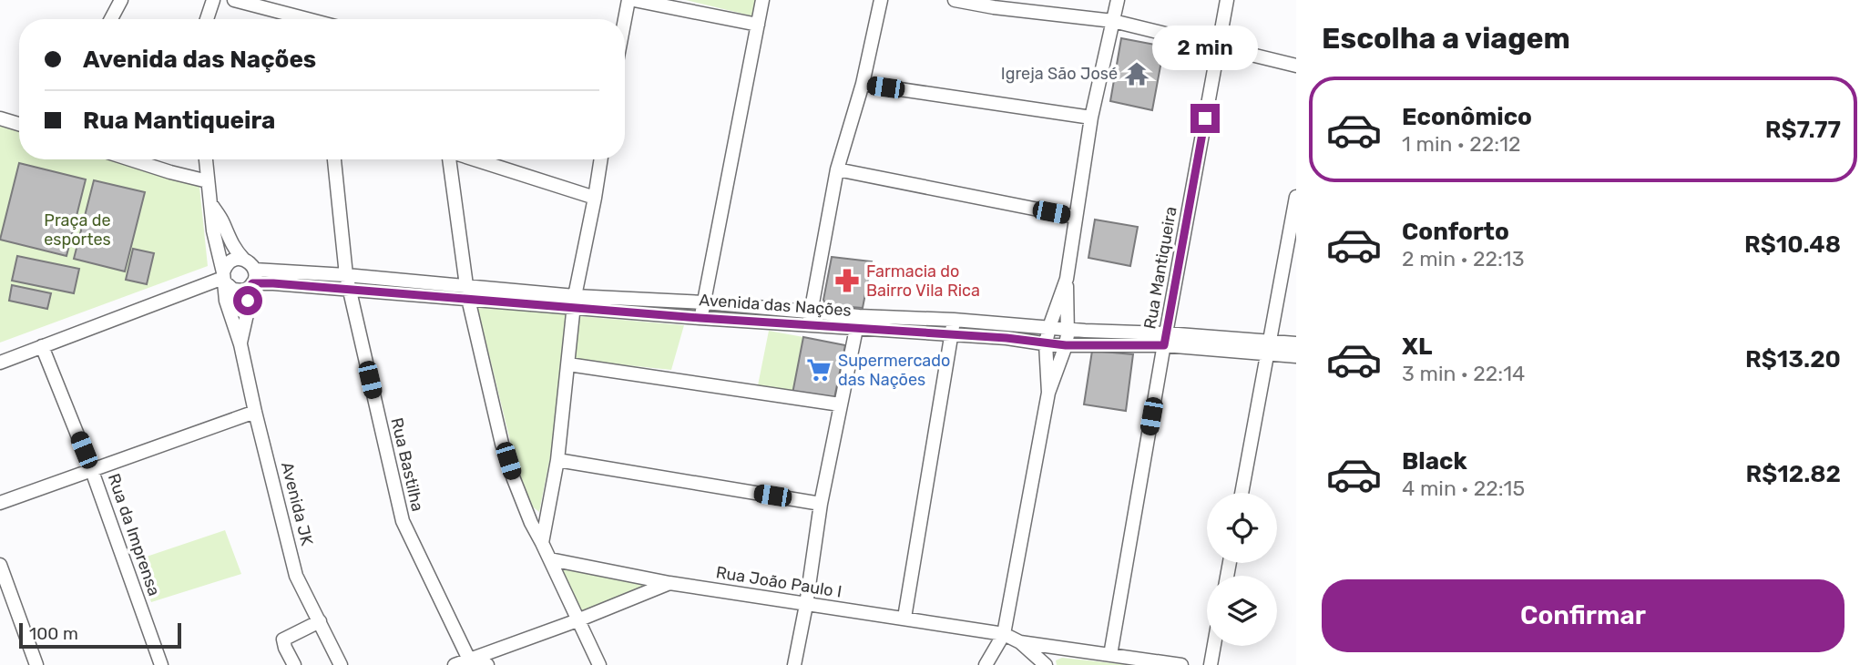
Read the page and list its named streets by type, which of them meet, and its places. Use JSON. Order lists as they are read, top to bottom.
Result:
{
  "streets": {
    "street": [
      "Rua Mantiqueira",
      "Avenida das Nações",
      "Rua Bastilha",
      "Avenida JK",
      "Rua da Imprensa",
      "Rua João Paulo I"
    ]
  },
  "crossings": [
    ["Rua Mantiqueira", "Avenida das Nações"],
    ["Avenida das Nações", "Rua Bastilha"],
    ["Avenida das Nações", "Avenida JK"]
  ],
  "parks": ["Praça de esportes"],
  "places": {
    "temple": ["Igreja São José"],
    "pharmacy": ["Farmacia do Bairro Vila Rica"],
    "supermarket": ["Supermercado das Nações"]
  },
  "scale_bar": "100 m",
  "page": {
    "heading": "Escolha a viagem",
    "banner": ["Avenida das Nações", "Rua Mantiqueira"],
    "bubble": "2 min",
    "list": [
      {
        "name": "Econômico",
        "note": "1 min · 22:12",
        "value": "R$7.77"
      },
      {
        "name": "Conforto",
        "note": "2 min · 22:13",
        "value": "R$10.48"
      },
      {
        "name": "XL",
        "note": "3 min · 22:14",
        "value": "R$13.20"
      },
      {
        "name": "Black",
        "note": "4 min · 22:15",
        "value": "R$12.82"
      }
    ],
    "buttons": "Confirmar",
    "scale": "100 m"
  }
}
